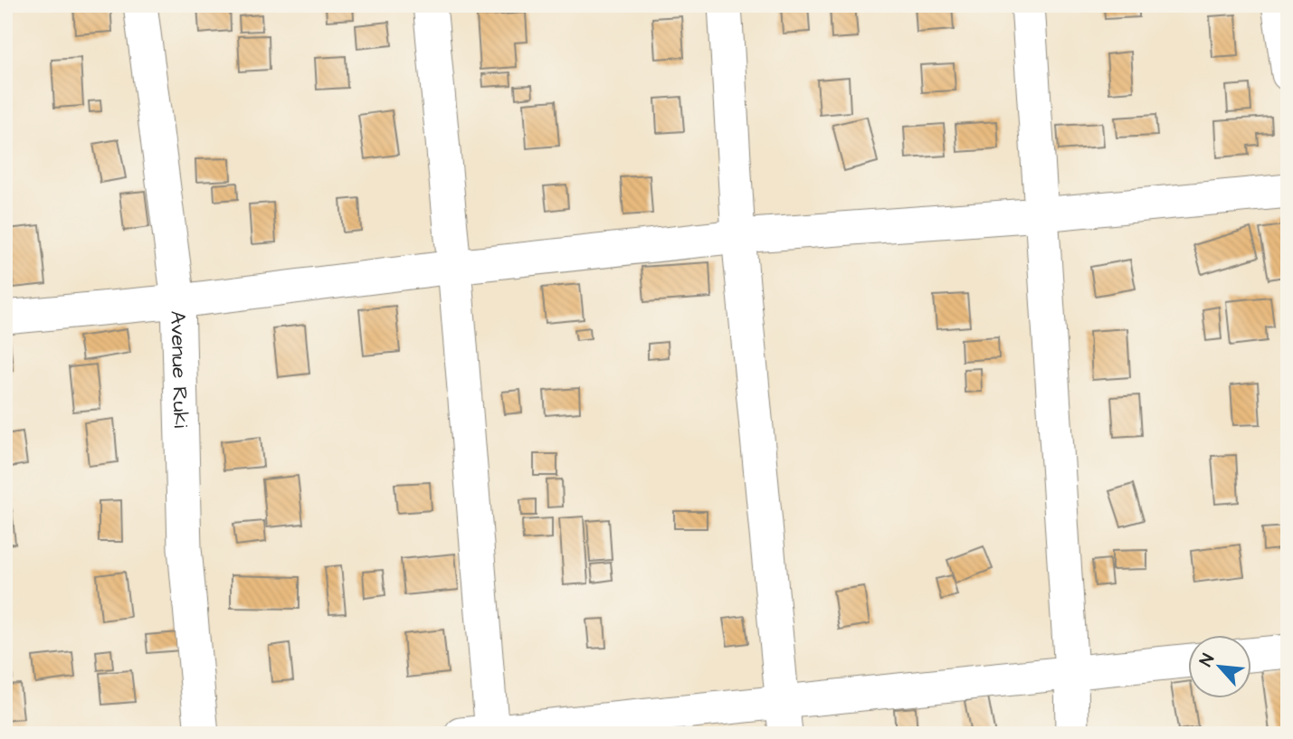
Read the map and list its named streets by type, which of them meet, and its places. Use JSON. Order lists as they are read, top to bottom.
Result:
{
  "streets": {
    "street": ["Avenue Ruki"]
  },
  "north": "top left"
}
